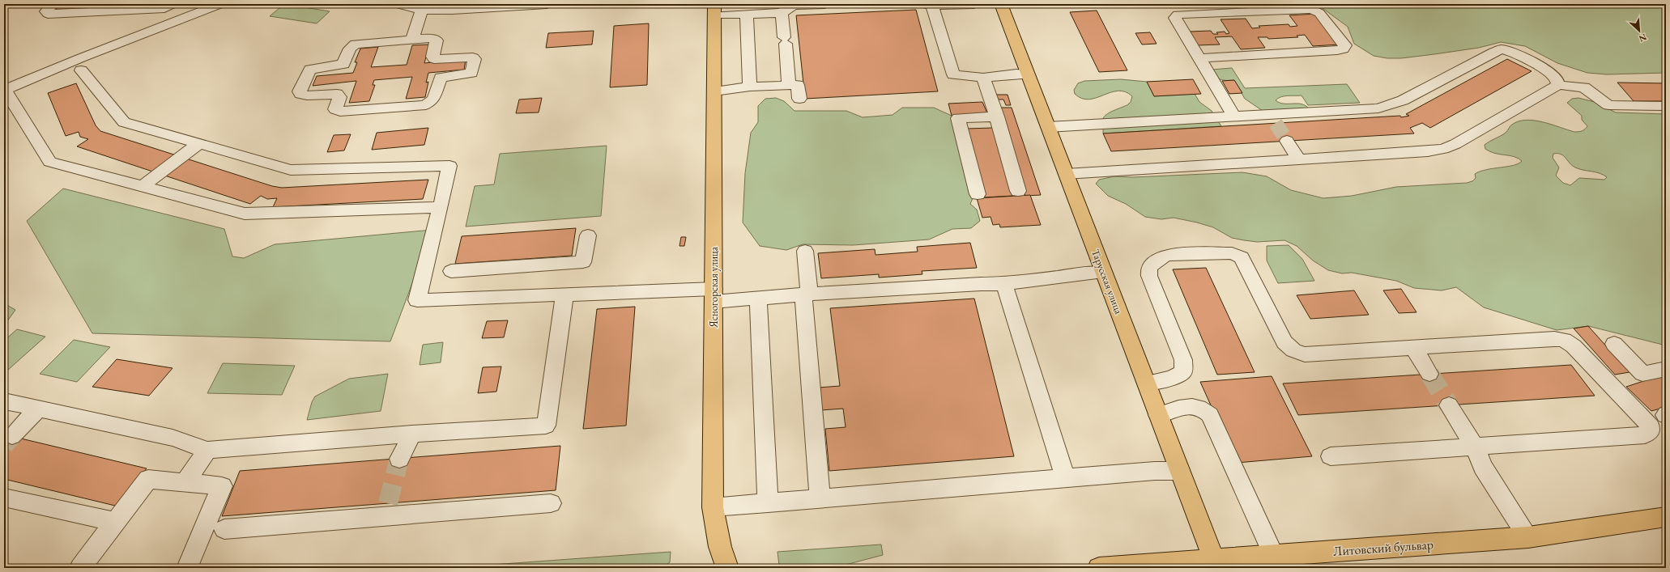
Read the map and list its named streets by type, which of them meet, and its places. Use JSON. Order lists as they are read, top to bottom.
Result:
{
  "streets": {
    "main road": ["Тарусская улица", "Ясногорская улица", "Литовский бульвар"]
  },
  "crossings": [
    ["Тарусская улица", "Литовский бульвар"]
  ],
  "north": "bottom right"
}
